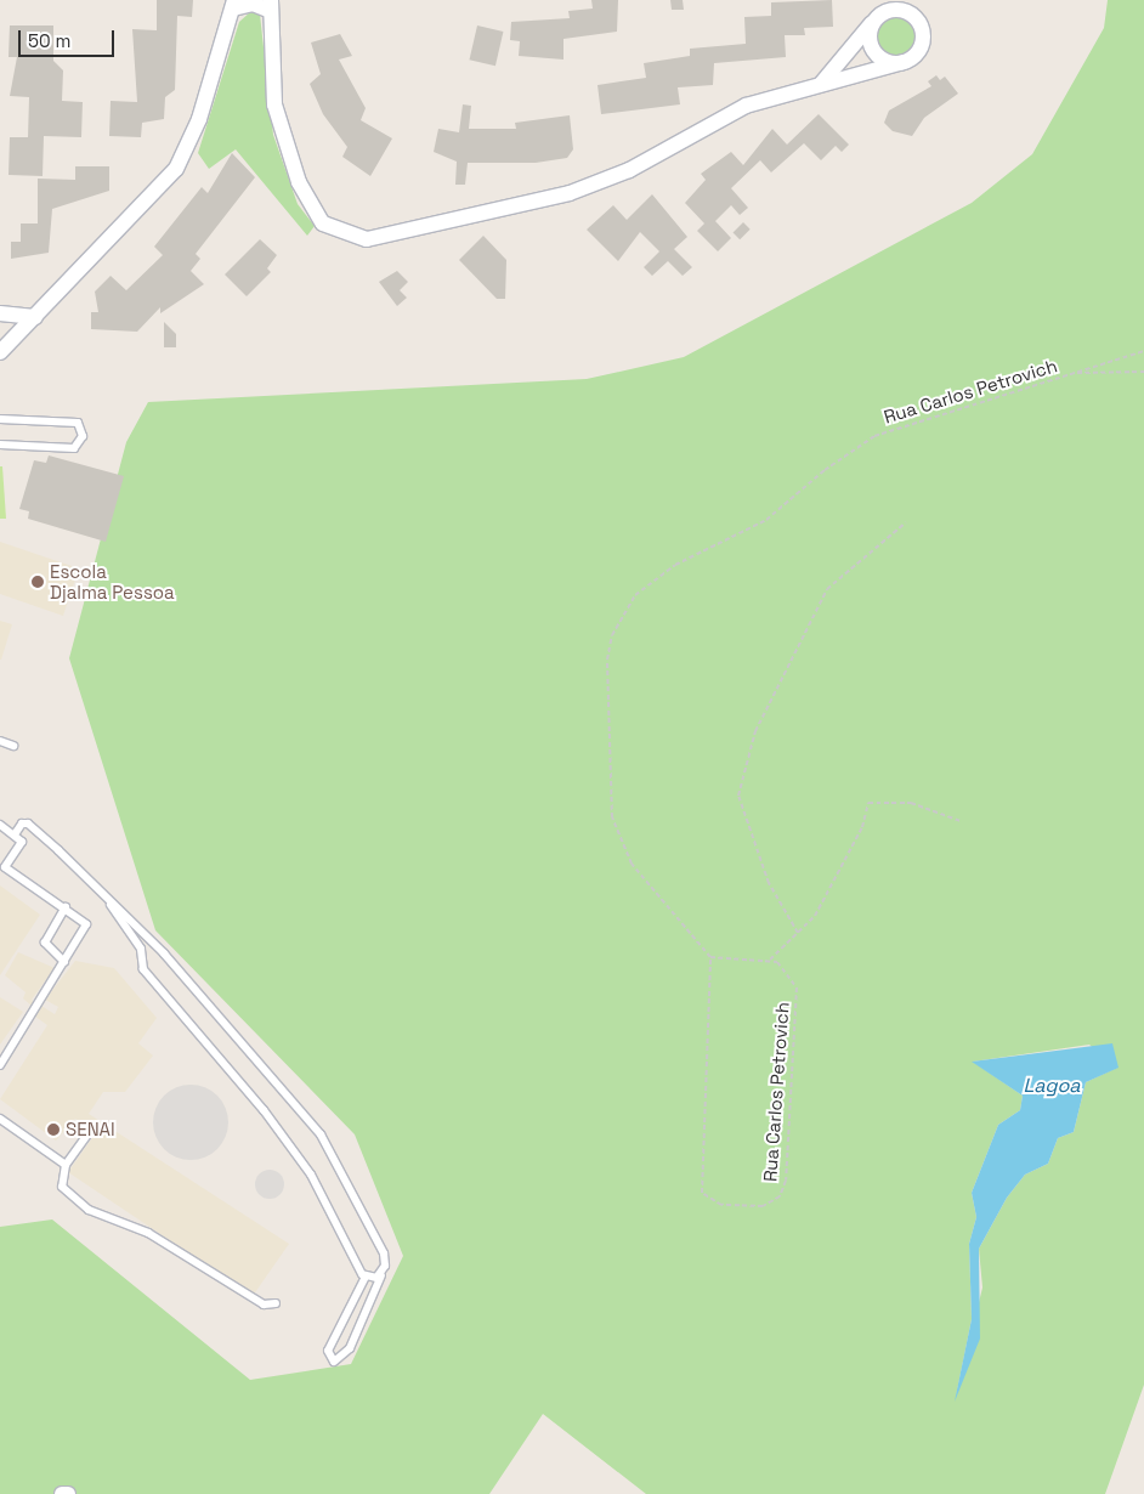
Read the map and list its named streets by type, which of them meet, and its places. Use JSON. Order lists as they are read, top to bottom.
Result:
{
  "streets": {
    "path": ["Rua Carlos Petrovich"]
  },
  "water": ["Lagoa"],
  "places": ["Escola Djalma Pessoa", "SENAI"],
  "scale_bar": "50 m"
}
